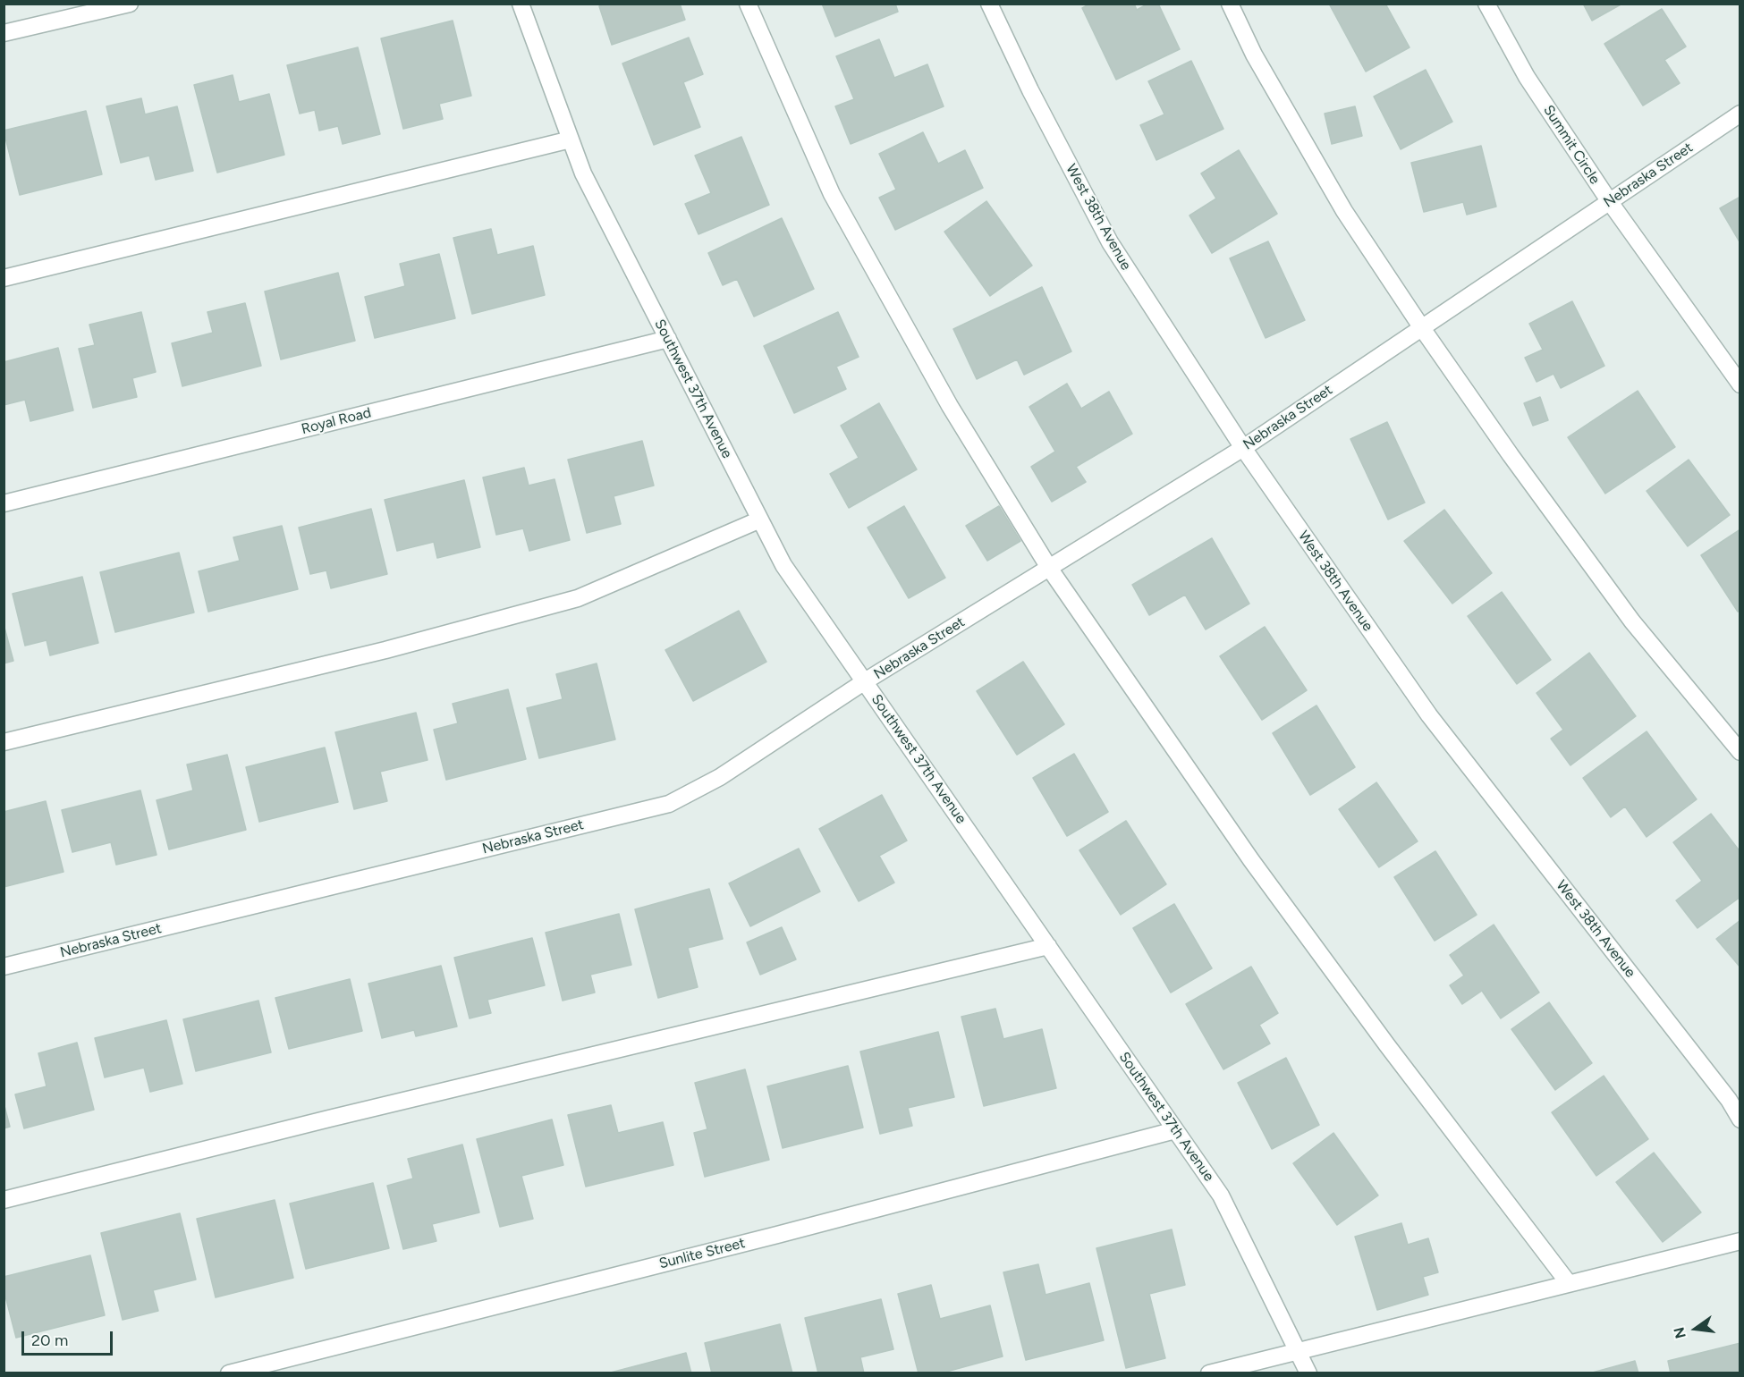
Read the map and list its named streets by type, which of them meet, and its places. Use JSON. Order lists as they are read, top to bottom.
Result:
{
  "streets": {
    "street": [
      "Summit Circle",
      "Nebraska Street",
      "West 38th Avenue",
      "Southwest 37th Avenue",
      "Royal Road",
      "Sunlite Street"
    ]
  },
  "crossings": [
    ["Summit Circle", "Nebraska Street"],
    ["Nebraska Street", "West 38th Avenue"],
    ["Nebraska Street", "Southwest 37th Avenue"],
    ["Southwest 37th Avenue", "Royal Road"],
    ["Southwest 37th Avenue", "Sunlite Street"]
  ],
  "scale_bar": "20 m",
  "north": "left"
}
